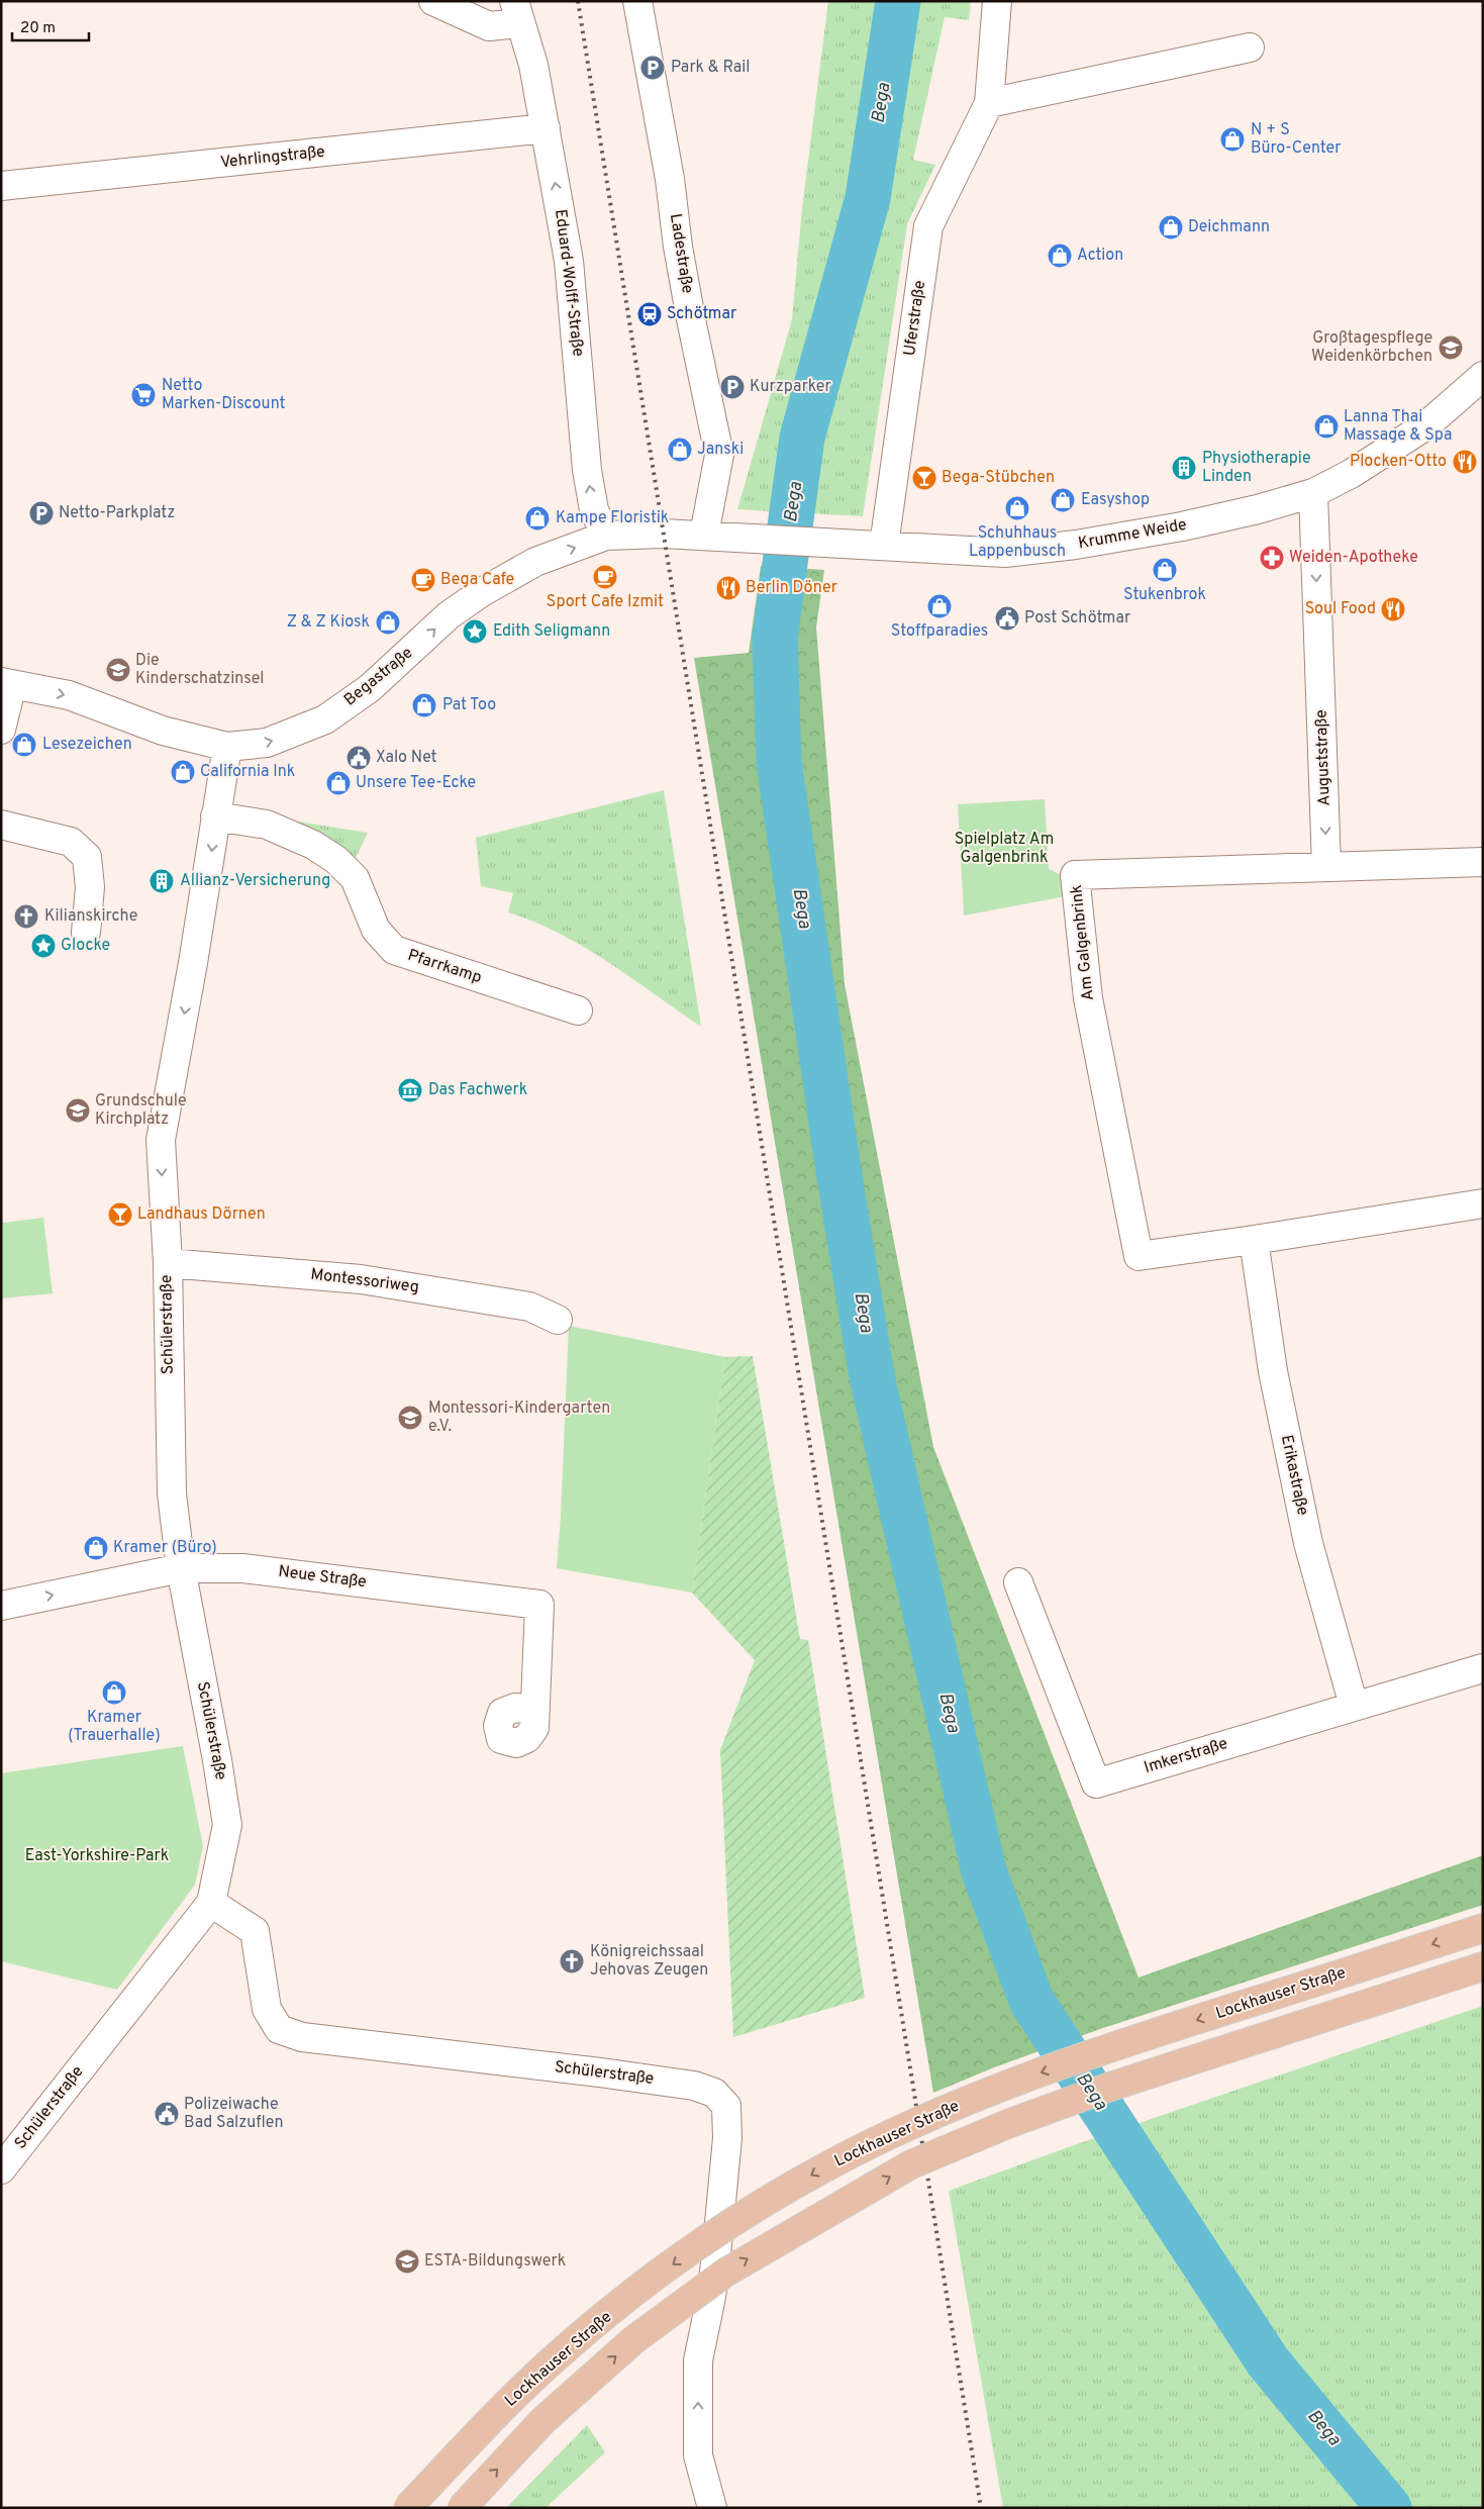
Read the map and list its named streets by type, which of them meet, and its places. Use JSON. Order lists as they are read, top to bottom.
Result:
{
  "streets": {
    "main road": ["Lockhauser Straße"],
    "street": [
      "Vehrlingstraße",
      "Ladestraße",
      "Eduard-Wolff-Straße",
      "Uferstraße",
      "Krumme Weide",
      "Begastraße",
      "Auguststraße",
      "Am Galgenbrink",
      "Pfarrkamp",
      "Montessoriweg",
      "Schülerstraße",
      "Erikastraße",
      "Neue Straße",
      "Imkerstraße"
    ]
  },
  "crossings": [
    ["Vehrlingstraße", "Eduard-Wolff-Straße"],
    ["Ladestraße", "Begastraße"],
    ["Eduard-Wolff-Straße", "Begastraße"],
    ["Uferstraße", "Krumme Weide"],
    ["Krumme Weide", "Begastraße"],
    ["Krumme Weide", "Auguststraße"],
    ["Begastraße", "Schülerstraße"],
    ["Auguststraße", "Am Galgenbrink"],
    ["Am Galgenbrink", "Erikastraße"],
    ["Pfarrkamp", "Schülerstraße"],
    ["Montessoriweg", "Schülerstraße"],
    ["Schülerstraße", "Neue Straße"],
    ["Erikastraße", "Imkerstraße"]
  ],
  "one_way": ["Eduard-Wolff-Straße", "Begastraße", "Auguststraße"],
  "water": ["Bega"],
  "parks": ["Spielplatz Am Galgenbrink", "East-Yorkshire-Park"],
  "places": {
    "parking": ["Park & Rail", "Kurzparker", "Netto-Parkplatz"],
    "shop": [
      "N + S Büro-Center",
      "Deichmann",
      "Action",
      "Lanna Thai Massage & Spa",
      "Janski",
      "Easyshop",
      "Schuhhaus Lappenbusch",
      "Kampe Floristik",
      "Stukenbrok",
      "Stoffparadies",
      "Z & Z Kiosk",
      "Pat Too",
      "Lesezeichen",
      "California Ink",
      "Unsere Tee-Ecke",
      "Kramer (Büro)",
      "Kramer (Trauerhalle)"
    ],
    "station": ["Schötmar"],
    "school or university": [
      "Großtagespflege Weidenkörbchen",
      "Die Kinderschatzinsel",
      "Grundschule Kirchplatz",
      "Montessori-Kindergarten e.V.",
      "ESTA-Bildungswerk"
    ],
    "supermarket": ["Netto Marken-Discount"],
    "restaurant": ["Plocken-Otto", "Berlin Döner", "Soul Food"],
    "building": ["Physiotherapie Linden", "Allianz-Versicherung"],
    "bar": ["Bega-Stübchen", "Landhaus Dörnen"],
    "pharmacy": ["Weiden-Apotheke"],
    "cafe": ["Sport Cafe Izmit", "Bega Cafe"],
    "public building": ["Post Schötmar", "Xalo Net", "Polizeiwache Bad Salzuflen"],
    "place": ["Edith Seligmann", "Glocke"],
    "church": ["Kilianskirche", "Königreichssaal Jehovas Zeugen"],
    "museum": ["Das Fachwerk"]
  },
  "scale_bar": "20 m"
}
